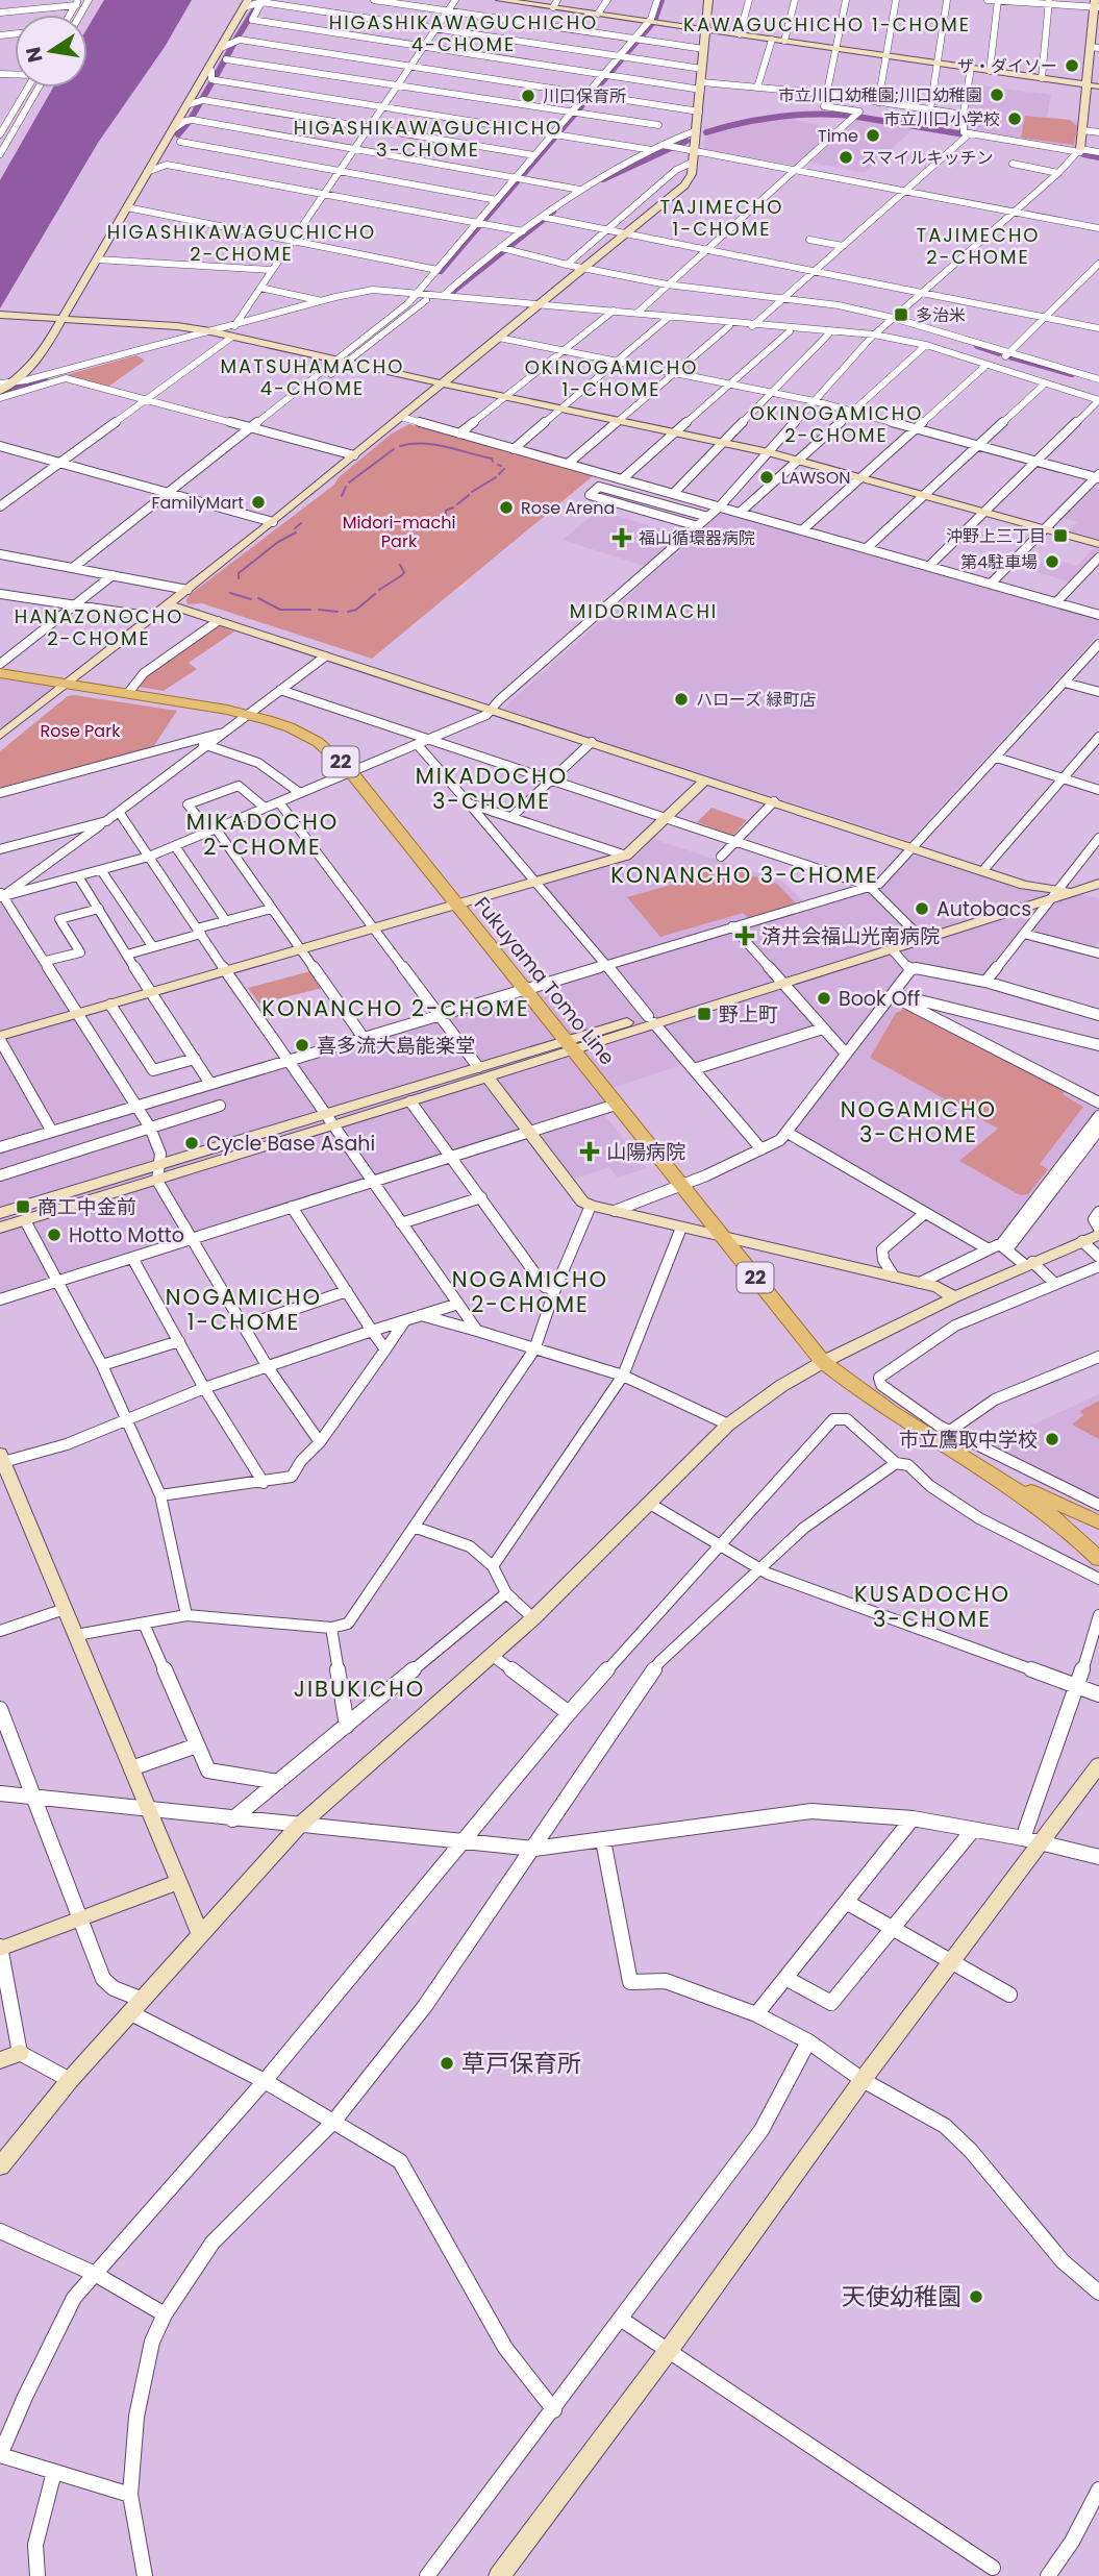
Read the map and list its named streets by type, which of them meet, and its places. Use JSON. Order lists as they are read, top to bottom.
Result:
{
  "streets": {
    "main road": ["22", "Fukuyama Tomo Line"]
  },
  "districts": [
    "HIGASHIKAWAGUCHICHO 4-CHOME",
    "KAWAGUCHICHO 1-CHOME",
    "HIGASHIKAWAGUCHICHO 3-CHOME",
    "TAJIMECHO 1-CHOME",
    "HIGASHIKAWAGUCHICHO 2-CHOME",
    "TAJIMECHO 2-CHOME",
    "MATSUHAMACHO 4-CHOME",
    "OKINOGAMICHO 1-CHOME",
    "OKINOGAMICHO 2-CHOME",
    "MIDORIMACHI",
    "HANAZONOCHO 2-CHOME",
    "MIKADOCHO 3-CHOME",
    "MIKADOCHO 2-CHOME",
    "KONANCHO 3-CHOME",
    "KONANCHO 2-CHOME",
    "NOGAMICHO 3-CHOME",
    "NOGAMICHO 2-CHOME",
    "NOGAMICHO 1-CHOME",
    "KUSADOCHO 3-CHOME",
    "JIBUKICHO"
  ],
  "parks": ["Midori-machi Park", "Rose Park"],
  "places": {
    "other": [
      "ザ・ダイソー",
      "市立川口幼稚園;川口幼稚園",
      "川口保育所",
      "市立川口小学校",
      "Time",
      "スマイルキッチン",
      "LAWSON",
      "FamilyMart",
      "Rose Arena",
      "第4駐車場",
      "ハローズ 緑町店",
      "Autobacs",
      "Book Off",
      "喜多流大島能楽堂",
      "Cycle Base Asahi",
      "Hotto Motto",
      "市立鷹取中学校",
      "草戸保育所",
      "天使幼稚園"
    ],
    "transit": [
      "多治米",
      "沖野上三丁目",
      "野上町",
      "商工中金前"
    ],
    "health": ["福山循環器病院", "済井会福山光南病院", "山陽病院"]
  },
  "north": "left"
}
